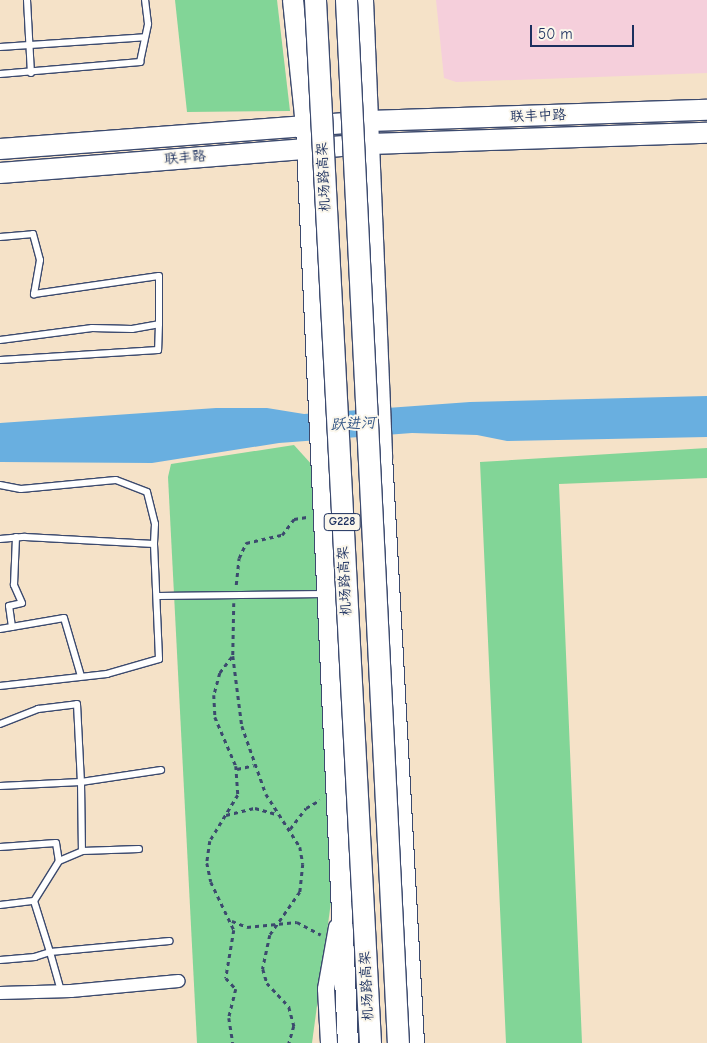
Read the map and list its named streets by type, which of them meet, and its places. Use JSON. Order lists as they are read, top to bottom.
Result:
{
  "streets": {
    "highway": ["机场路高架", "G228"],
    "main road": ["联丰中路", "联丰路"]
  },
  "crossings": [
    ["联丰中路", "联丰路"]
  ],
  "water": ["跃进河"],
  "scale_bar": "50 m"
}
